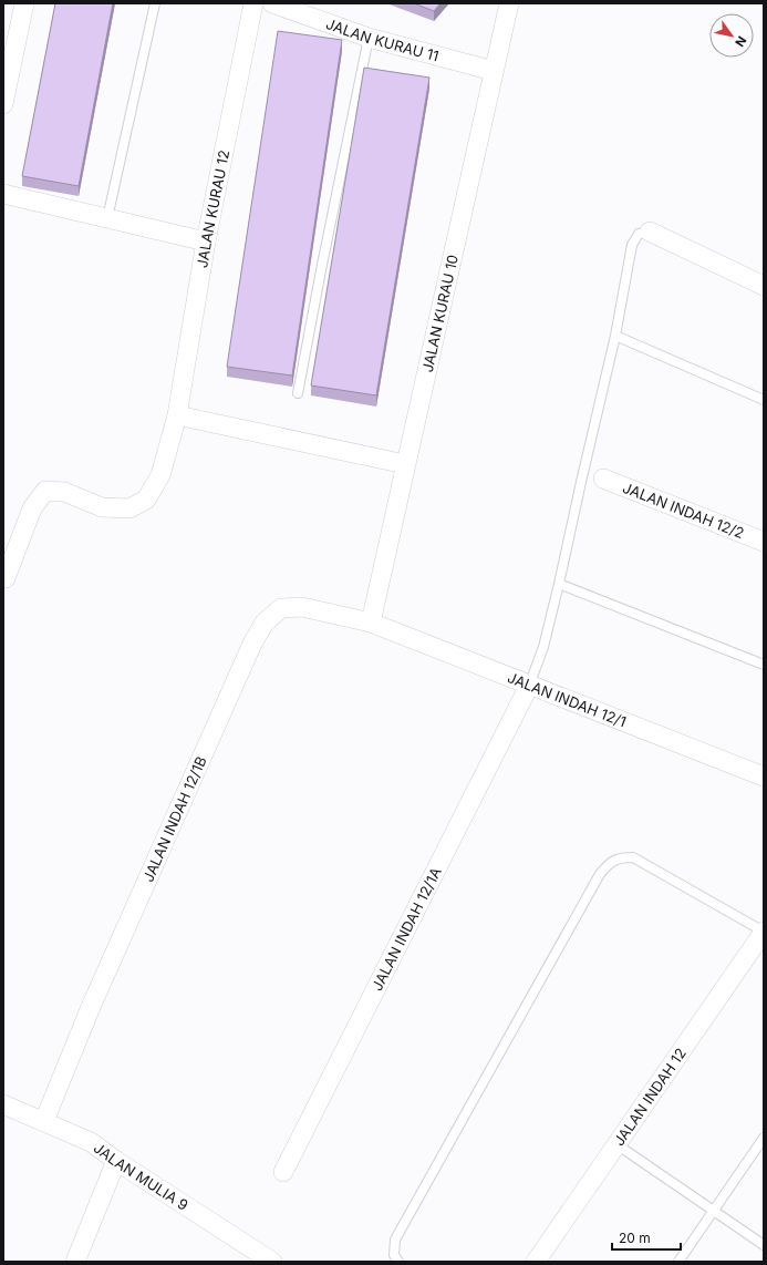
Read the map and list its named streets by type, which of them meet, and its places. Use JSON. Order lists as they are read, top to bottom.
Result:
{
  "streets": {
    "street": [
      "JALAN KURAU 11",
      "JALAN KURAU 12",
      "JALAN KURAU 10",
      "JALAN INDAH 12/2",
      "JALAN INDAH 12/1",
      "JALAN INDAH 12/1B",
      "JALAN INDAH 12/1A",
      "JALAN INDAH 12",
      "JALAN MULIA 9"
    ]
  },
  "crossings": [
    ["JALAN KURAU 11", "JALAN KURAU 10"],
    ["JALAN KURAU 10", "JALAN INDAH 12/1"],
    ["JALAN KURAU 10", "JALAN INDAH 12/1B"],
    ["JALAN INDAH 12/1", "JALAN INDAH 12/1B"],
    ["JALAN INDAH 12/1", "JALAN INDAH 12/1A"],
    ["JALAN INDAH 12/1B", "JALAN MULIA 9"]
  ],
  "scale_bar": "20 m",
  "north": "bottom right"
}
